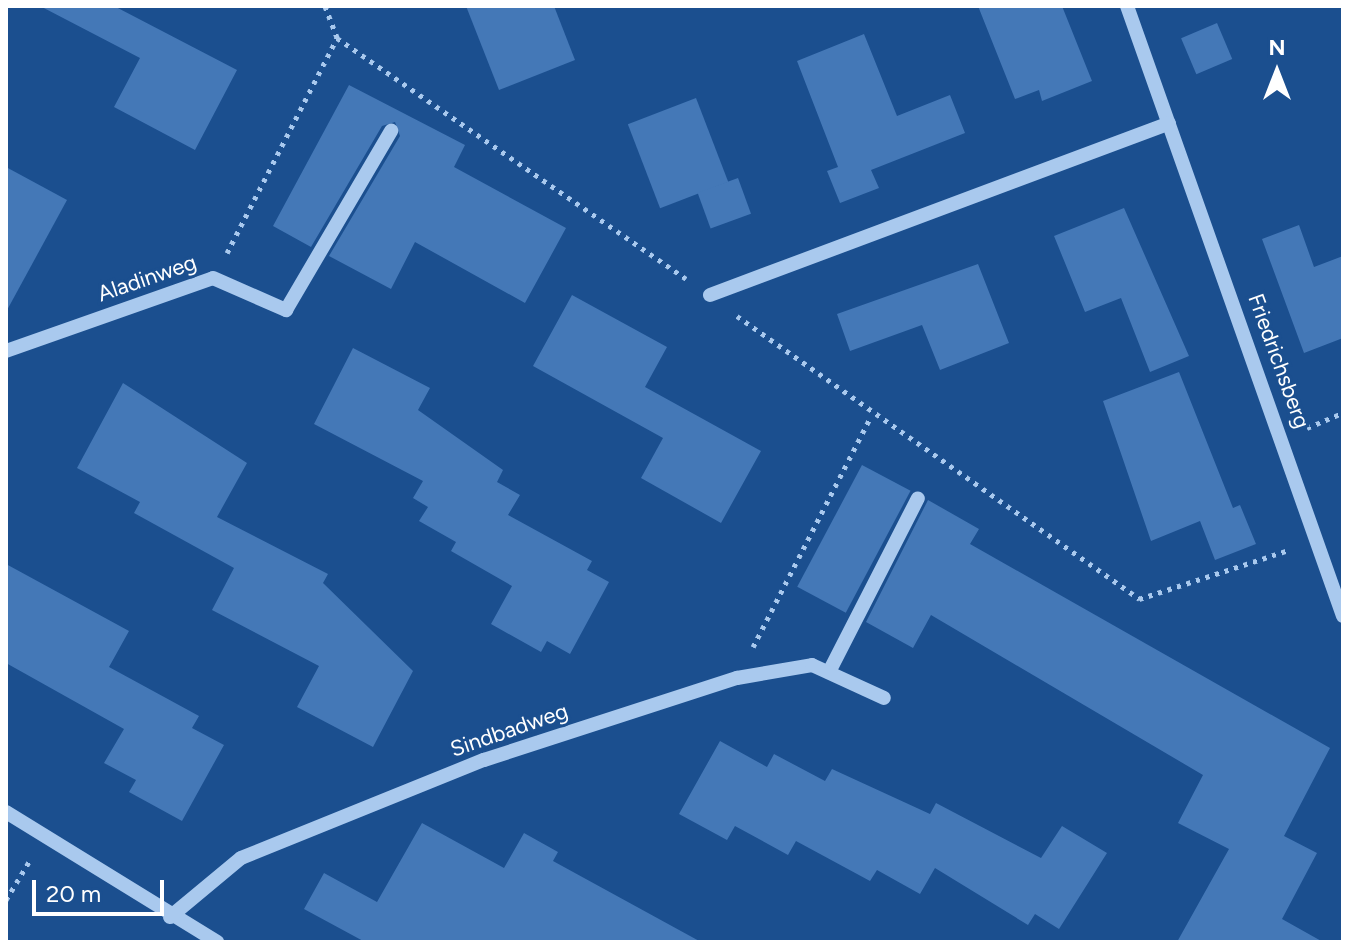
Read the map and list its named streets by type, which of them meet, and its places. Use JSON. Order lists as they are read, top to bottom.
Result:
{
  "streets": {
    "street": ["Aladinweg", "Friedrichsberg", "Sindbadweg"]
  },
  "scale_bar": "20 m",
  "north": "top"
}
